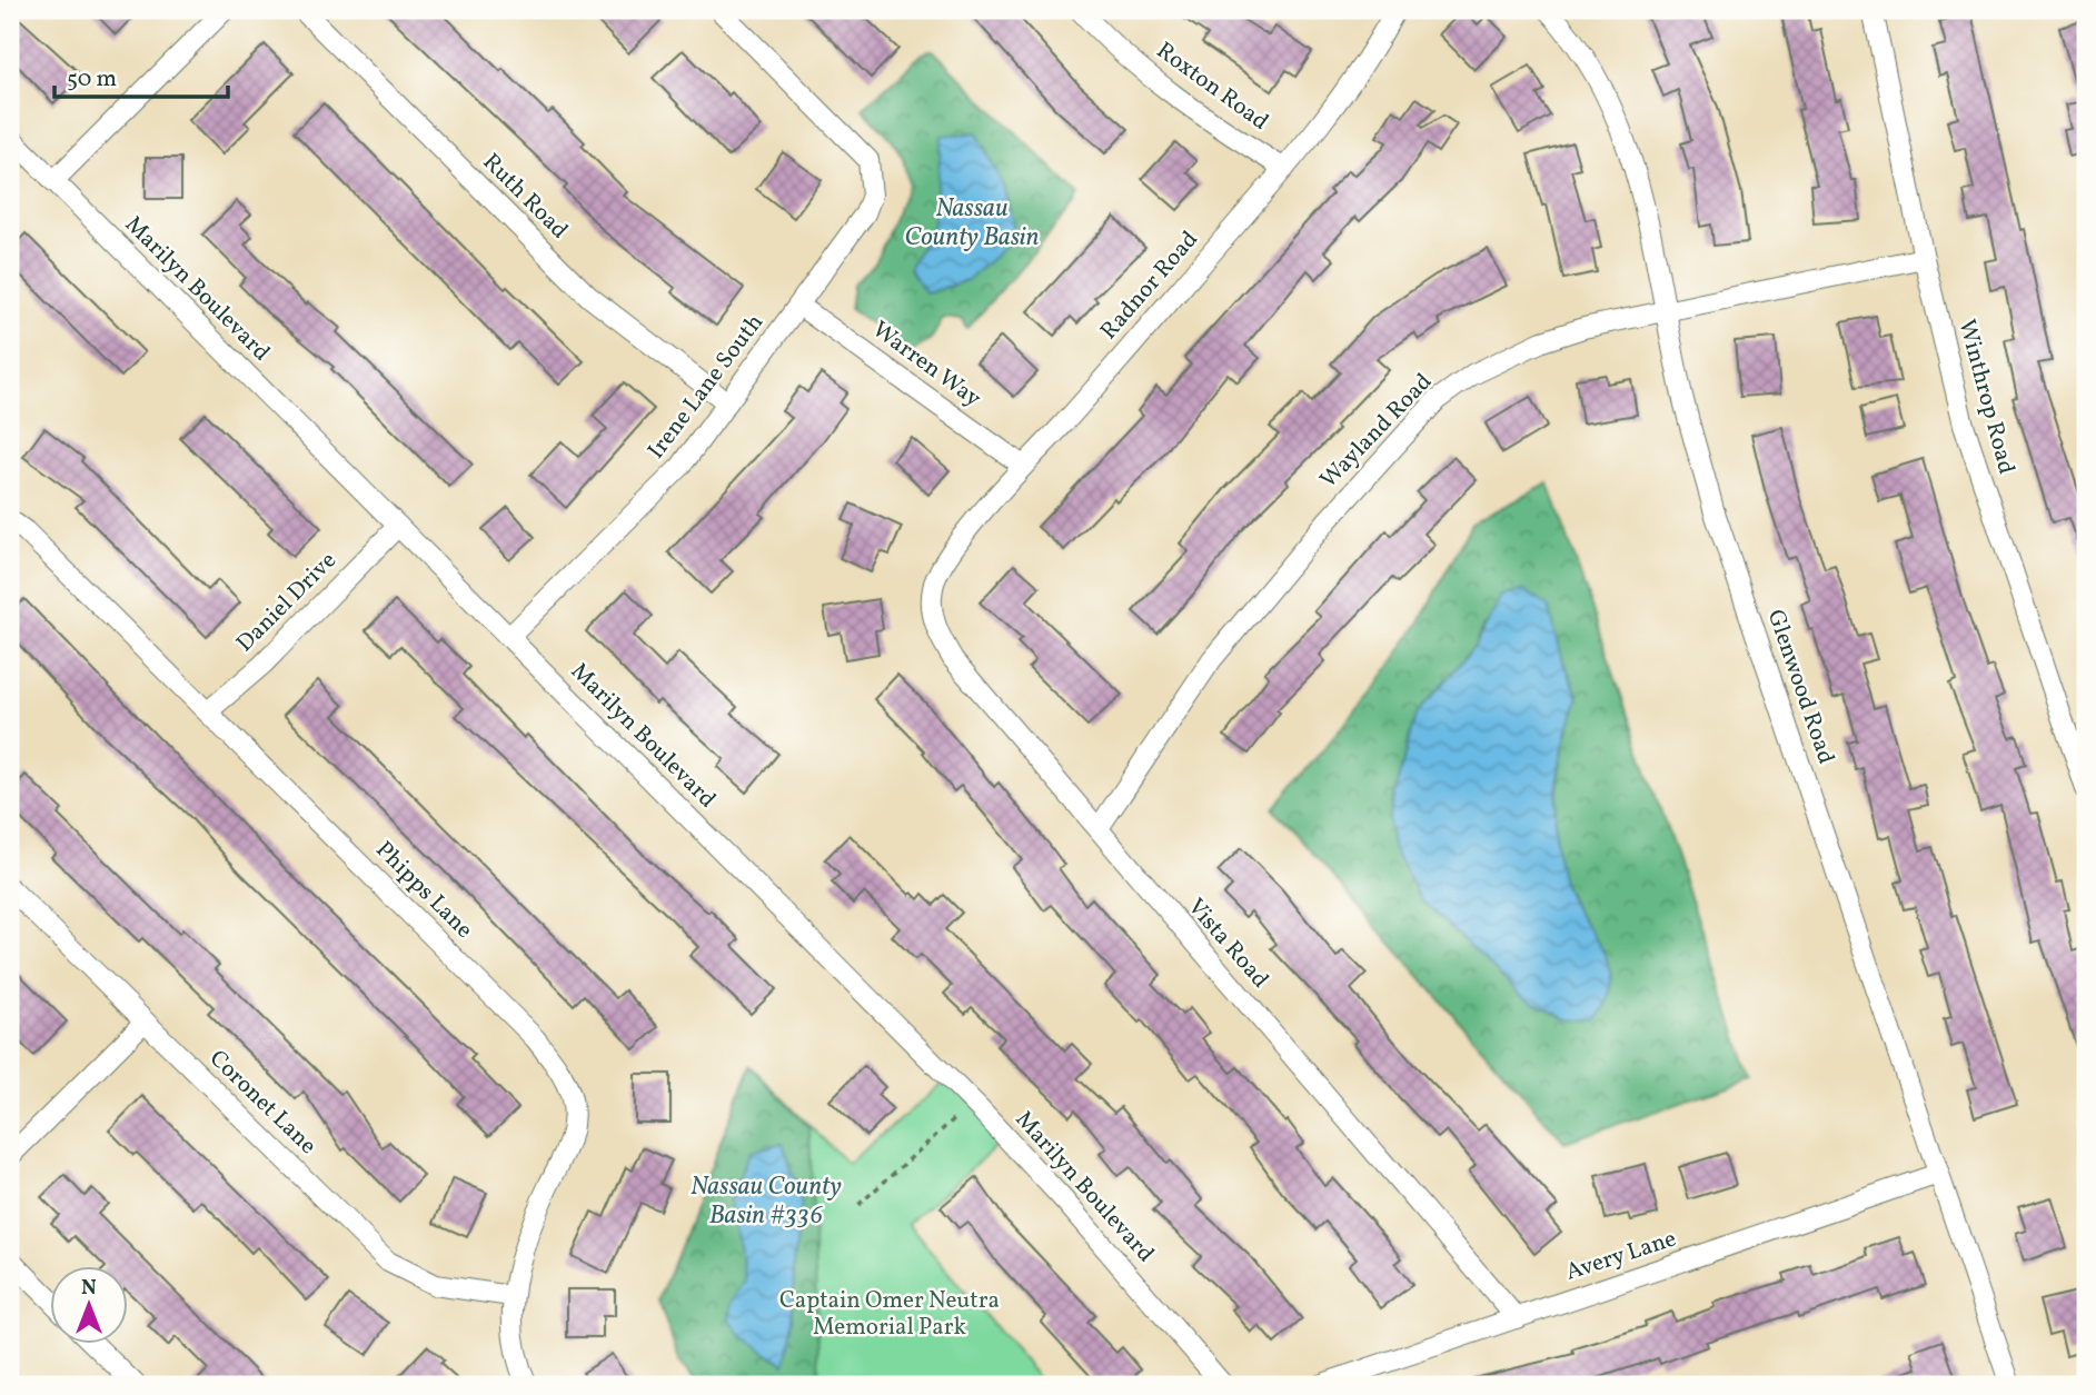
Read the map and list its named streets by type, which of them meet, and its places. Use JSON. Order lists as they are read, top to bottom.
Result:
{
  "streets": {
    "street": [
      "Roxton Road",
      "Ruth Road",
      "Radnor Road",
      "Marilyn Boulevard",
      "Warren Way",
      "Irene Lane South",
      "Winthrop Road",
      "Wayland Road",
      "Daniel Drive",
      "Glenwood Road",
      "Phipps Lane",
      "Vista Road",
      "Coronet Lane",
      "Avery Lane"
    ]
  },
  "crossings": [
    ["Roxton Road", "Radnor Road"],
    ["Ruth Road", "Irene Lane South"],
    ["Radnor Road", "Warren Way"],
    ["Radnor Road", "Vista Road"],
    ["Marilyn Boulevard", "Irene Lane South"],
    ["Marilyn Boulevard", "Daniel Drive"],
    ["Warren Way", "Irene Lane South"],
    ["Winthrop Road", "Wayland Road"],
    ["Wayland Road", "Glenwood Road"],
    ["Wayland Road", "Vista Road"],
    ["Daniel Drive", "Phipps Lane"],
    ["Glenwood Road", "Avery Lane"],
    ["Phipps Lane", "Coronet Lane"],
    ["Vista Road", "Avery Lane"]
  ],
  "water": ["Nassau County Basin", "Nassau County Basin #336"],
  "parks": ["Captain Omer Neutra Memorial Park"],
  "scale_bar": "50 m",
  "north": "top"
}
